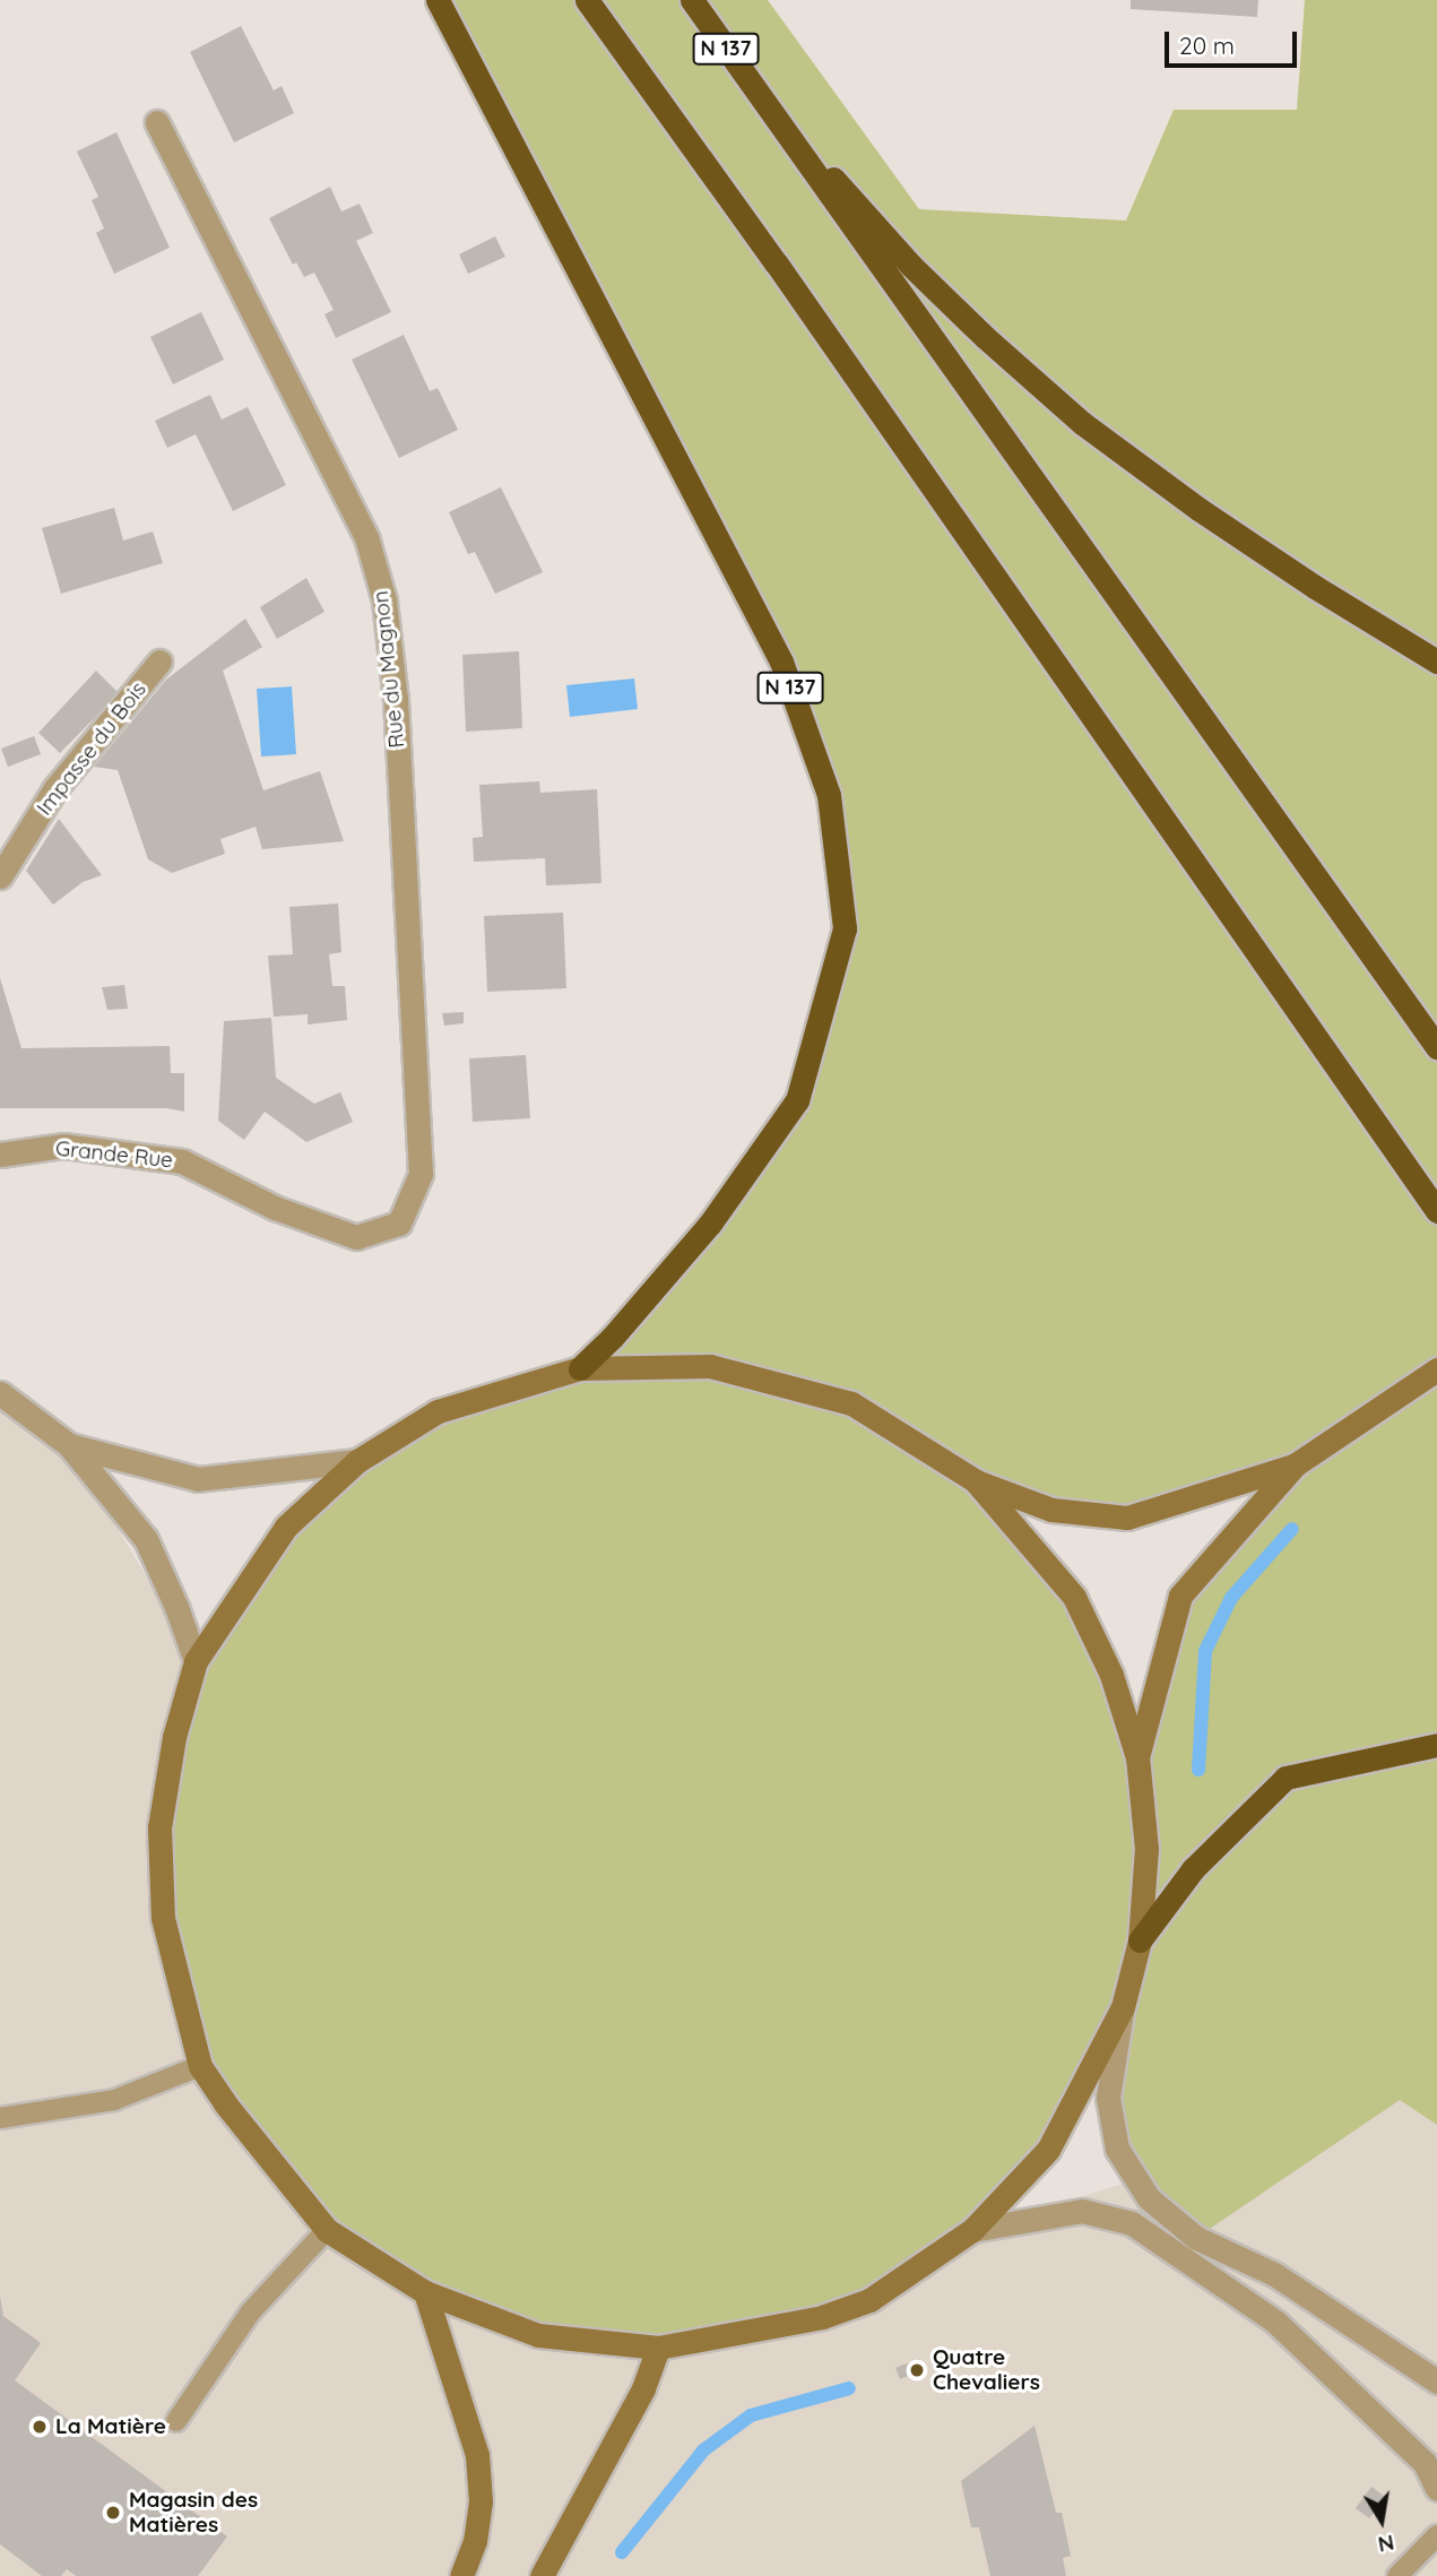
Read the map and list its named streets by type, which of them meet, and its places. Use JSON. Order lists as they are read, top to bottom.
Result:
{
  "streets": {
    "highway": ["N 137"],
    "street": ["Rue du Magnon", "Impasse du Bois", "Grande Rue"]
  },
  "crossings": [
    ["Rue du Magnon", "Grande Rue"]
  ],
  "places": ["Quatre Chevaliers", "La Matière", "Magasin des Matières"],
  "scale_bar": "20 m",
  "north": "bottom"
}
